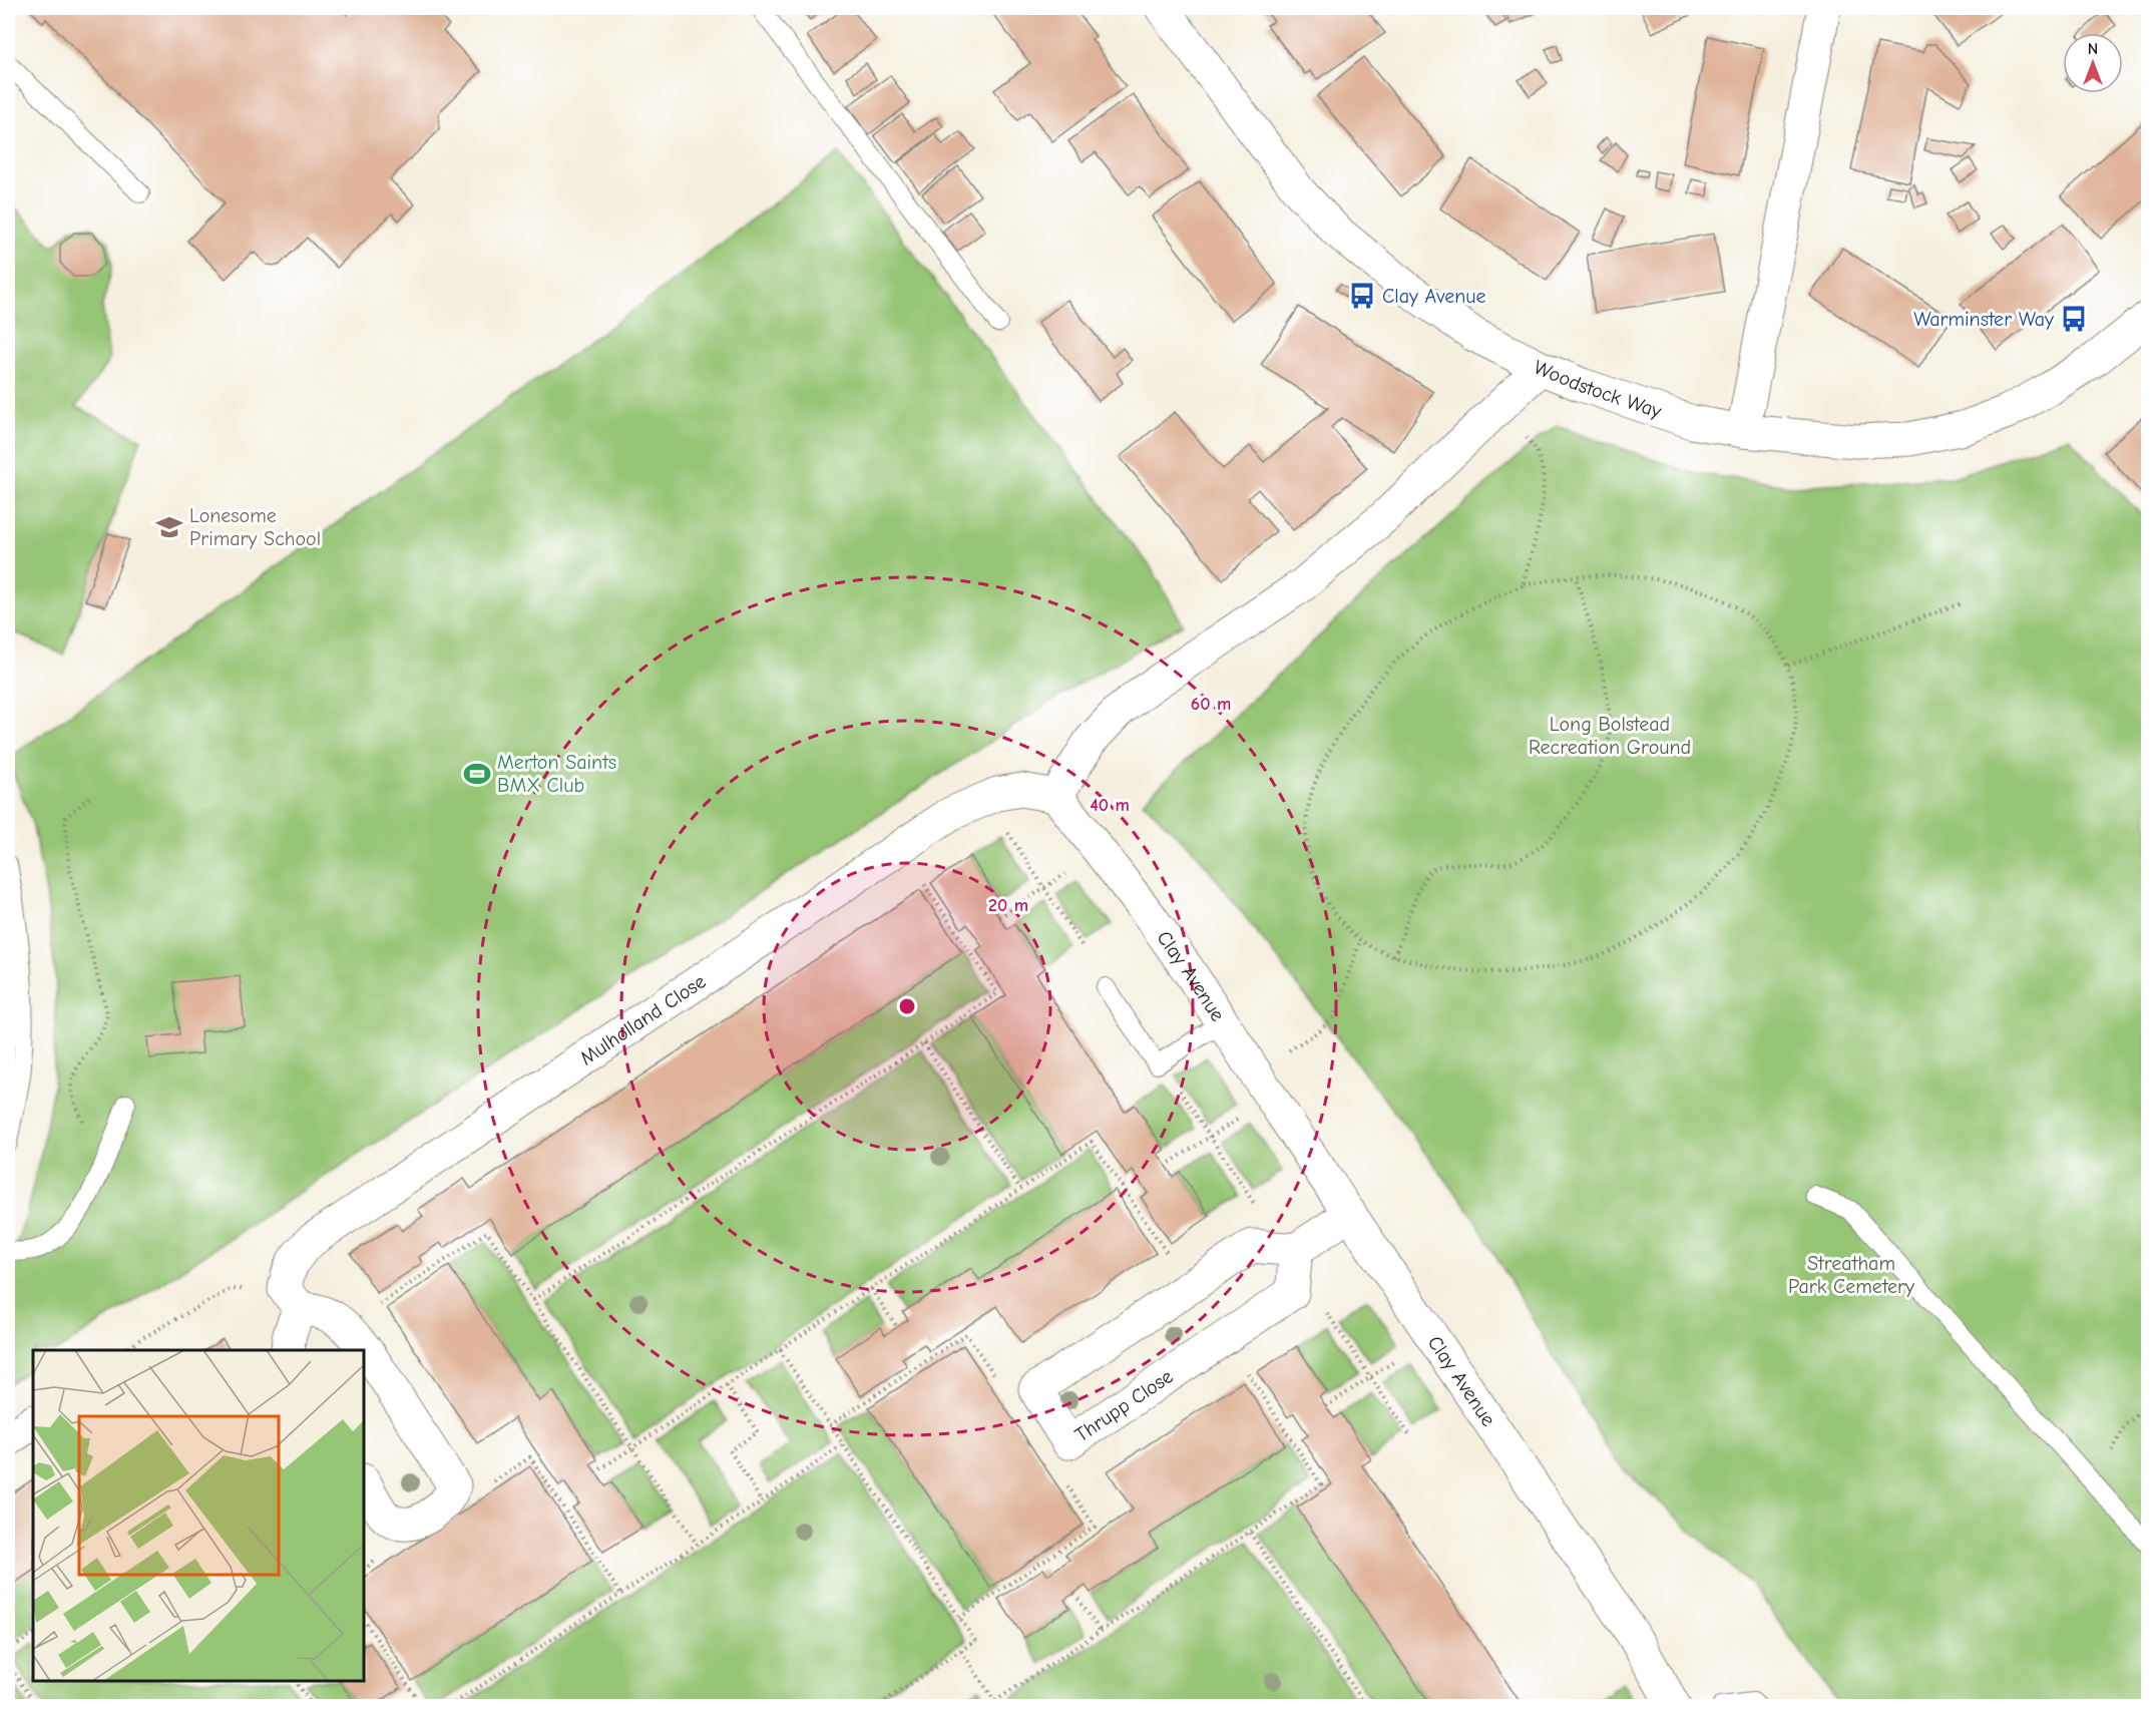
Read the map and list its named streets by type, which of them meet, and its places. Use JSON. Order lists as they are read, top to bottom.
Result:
{
  "streets": {
    "street": [
      "Woodstock Way",
      "Clay Avenue",
      "Mulholland Close",
      "Thrupp Close"
    ]
  },
  "crossings": [
    ["Clay Avenue", "Mulholland Close"]
  ],
  "parks": ["Long Bolstead Recreation Ground", "Streatham Park Cemetery"],
  "places": {
    "bus stop": ["Clay Avenue", "Warminster Way"],
    "school or university": ["Lonesome Primary School"],
    "sports": ["Merton Saints BMX Club"]
  },
  "north": "top",
  "rings": ["60 m", "40 m", "20 m"]
}
